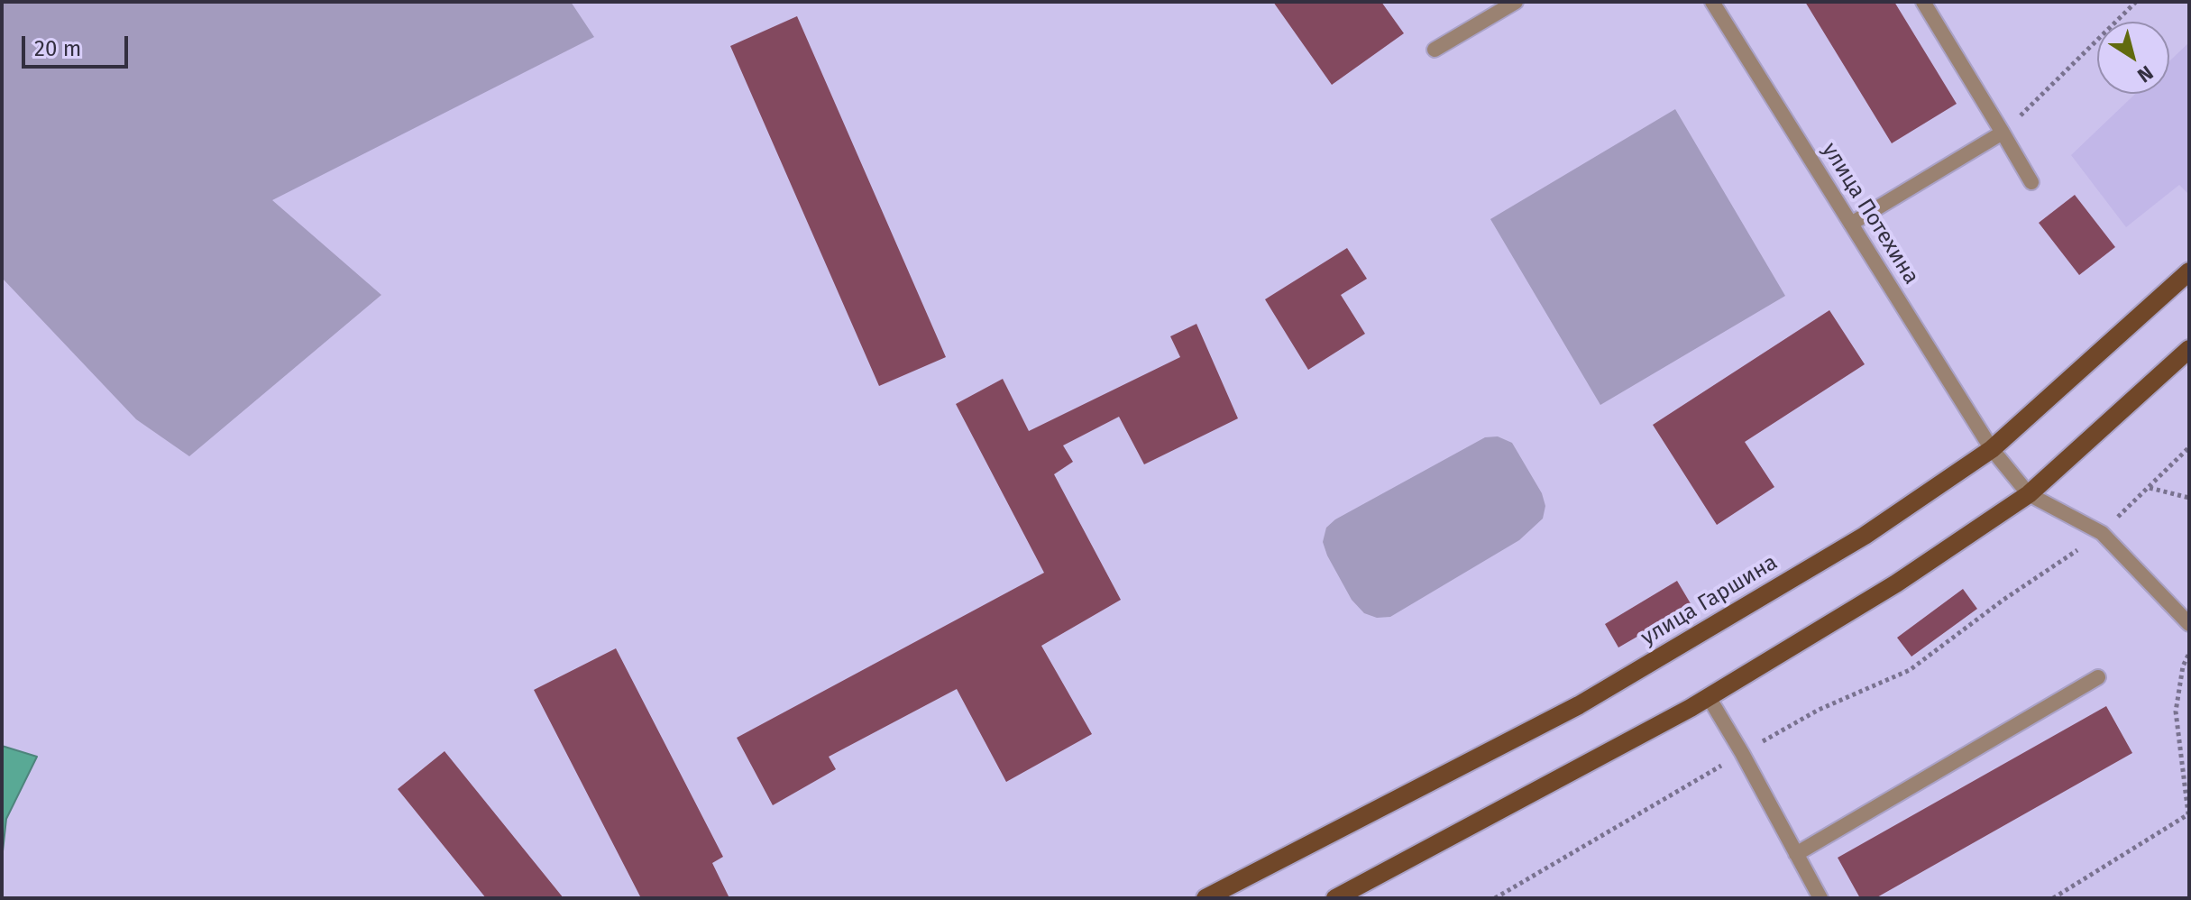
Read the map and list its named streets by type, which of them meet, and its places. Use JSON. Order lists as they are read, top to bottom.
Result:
{
  "streets": {
    "main road": ["улица Гаршина"],
    "street": ["улица Потехина"]
  },
  "crossings": [
    ["улица Потехина", "улица Гаршина"]
  ],
  "scale_bar": "20 m",
  "north": "bottom right"
}
